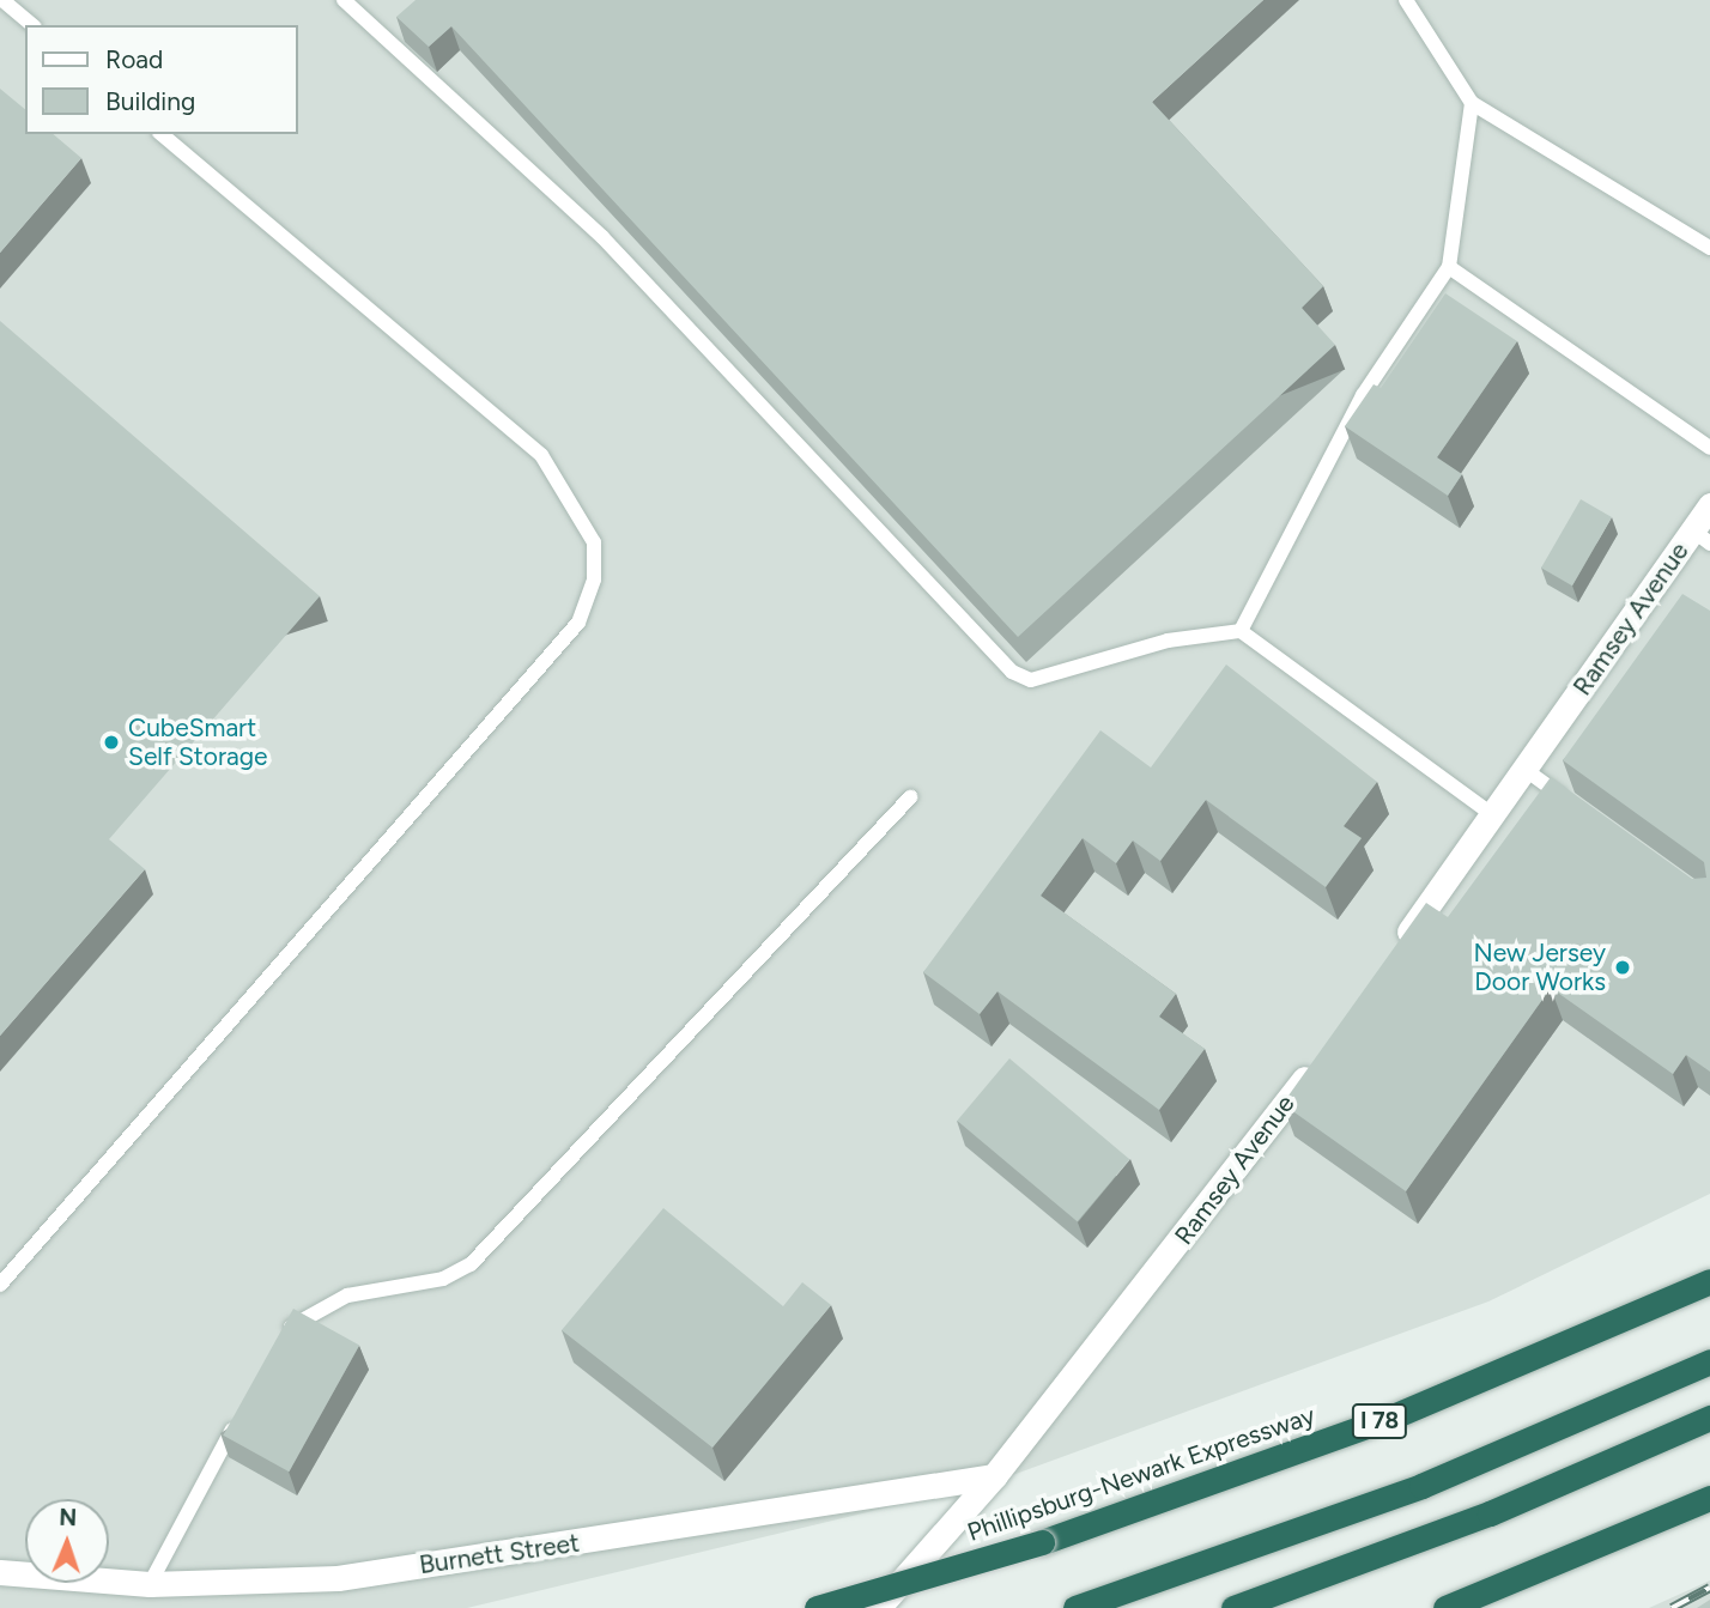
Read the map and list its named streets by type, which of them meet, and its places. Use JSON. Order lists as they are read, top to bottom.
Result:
{
  "streets": {
    "highway": ["I 78", "Phillipsburg-Newark Expressway"],
    "street": ["Ramsey Avenue", "Burnett Street"]
  },
  "crossings": [
    ["Ramsey Avenue", "Burnett Street"]
  ],
  "places": ["CubeSmart Self Storage", "New Jersey Door Works"],
  "legend": ["Road", "Building"],
  "north": "top"
}
